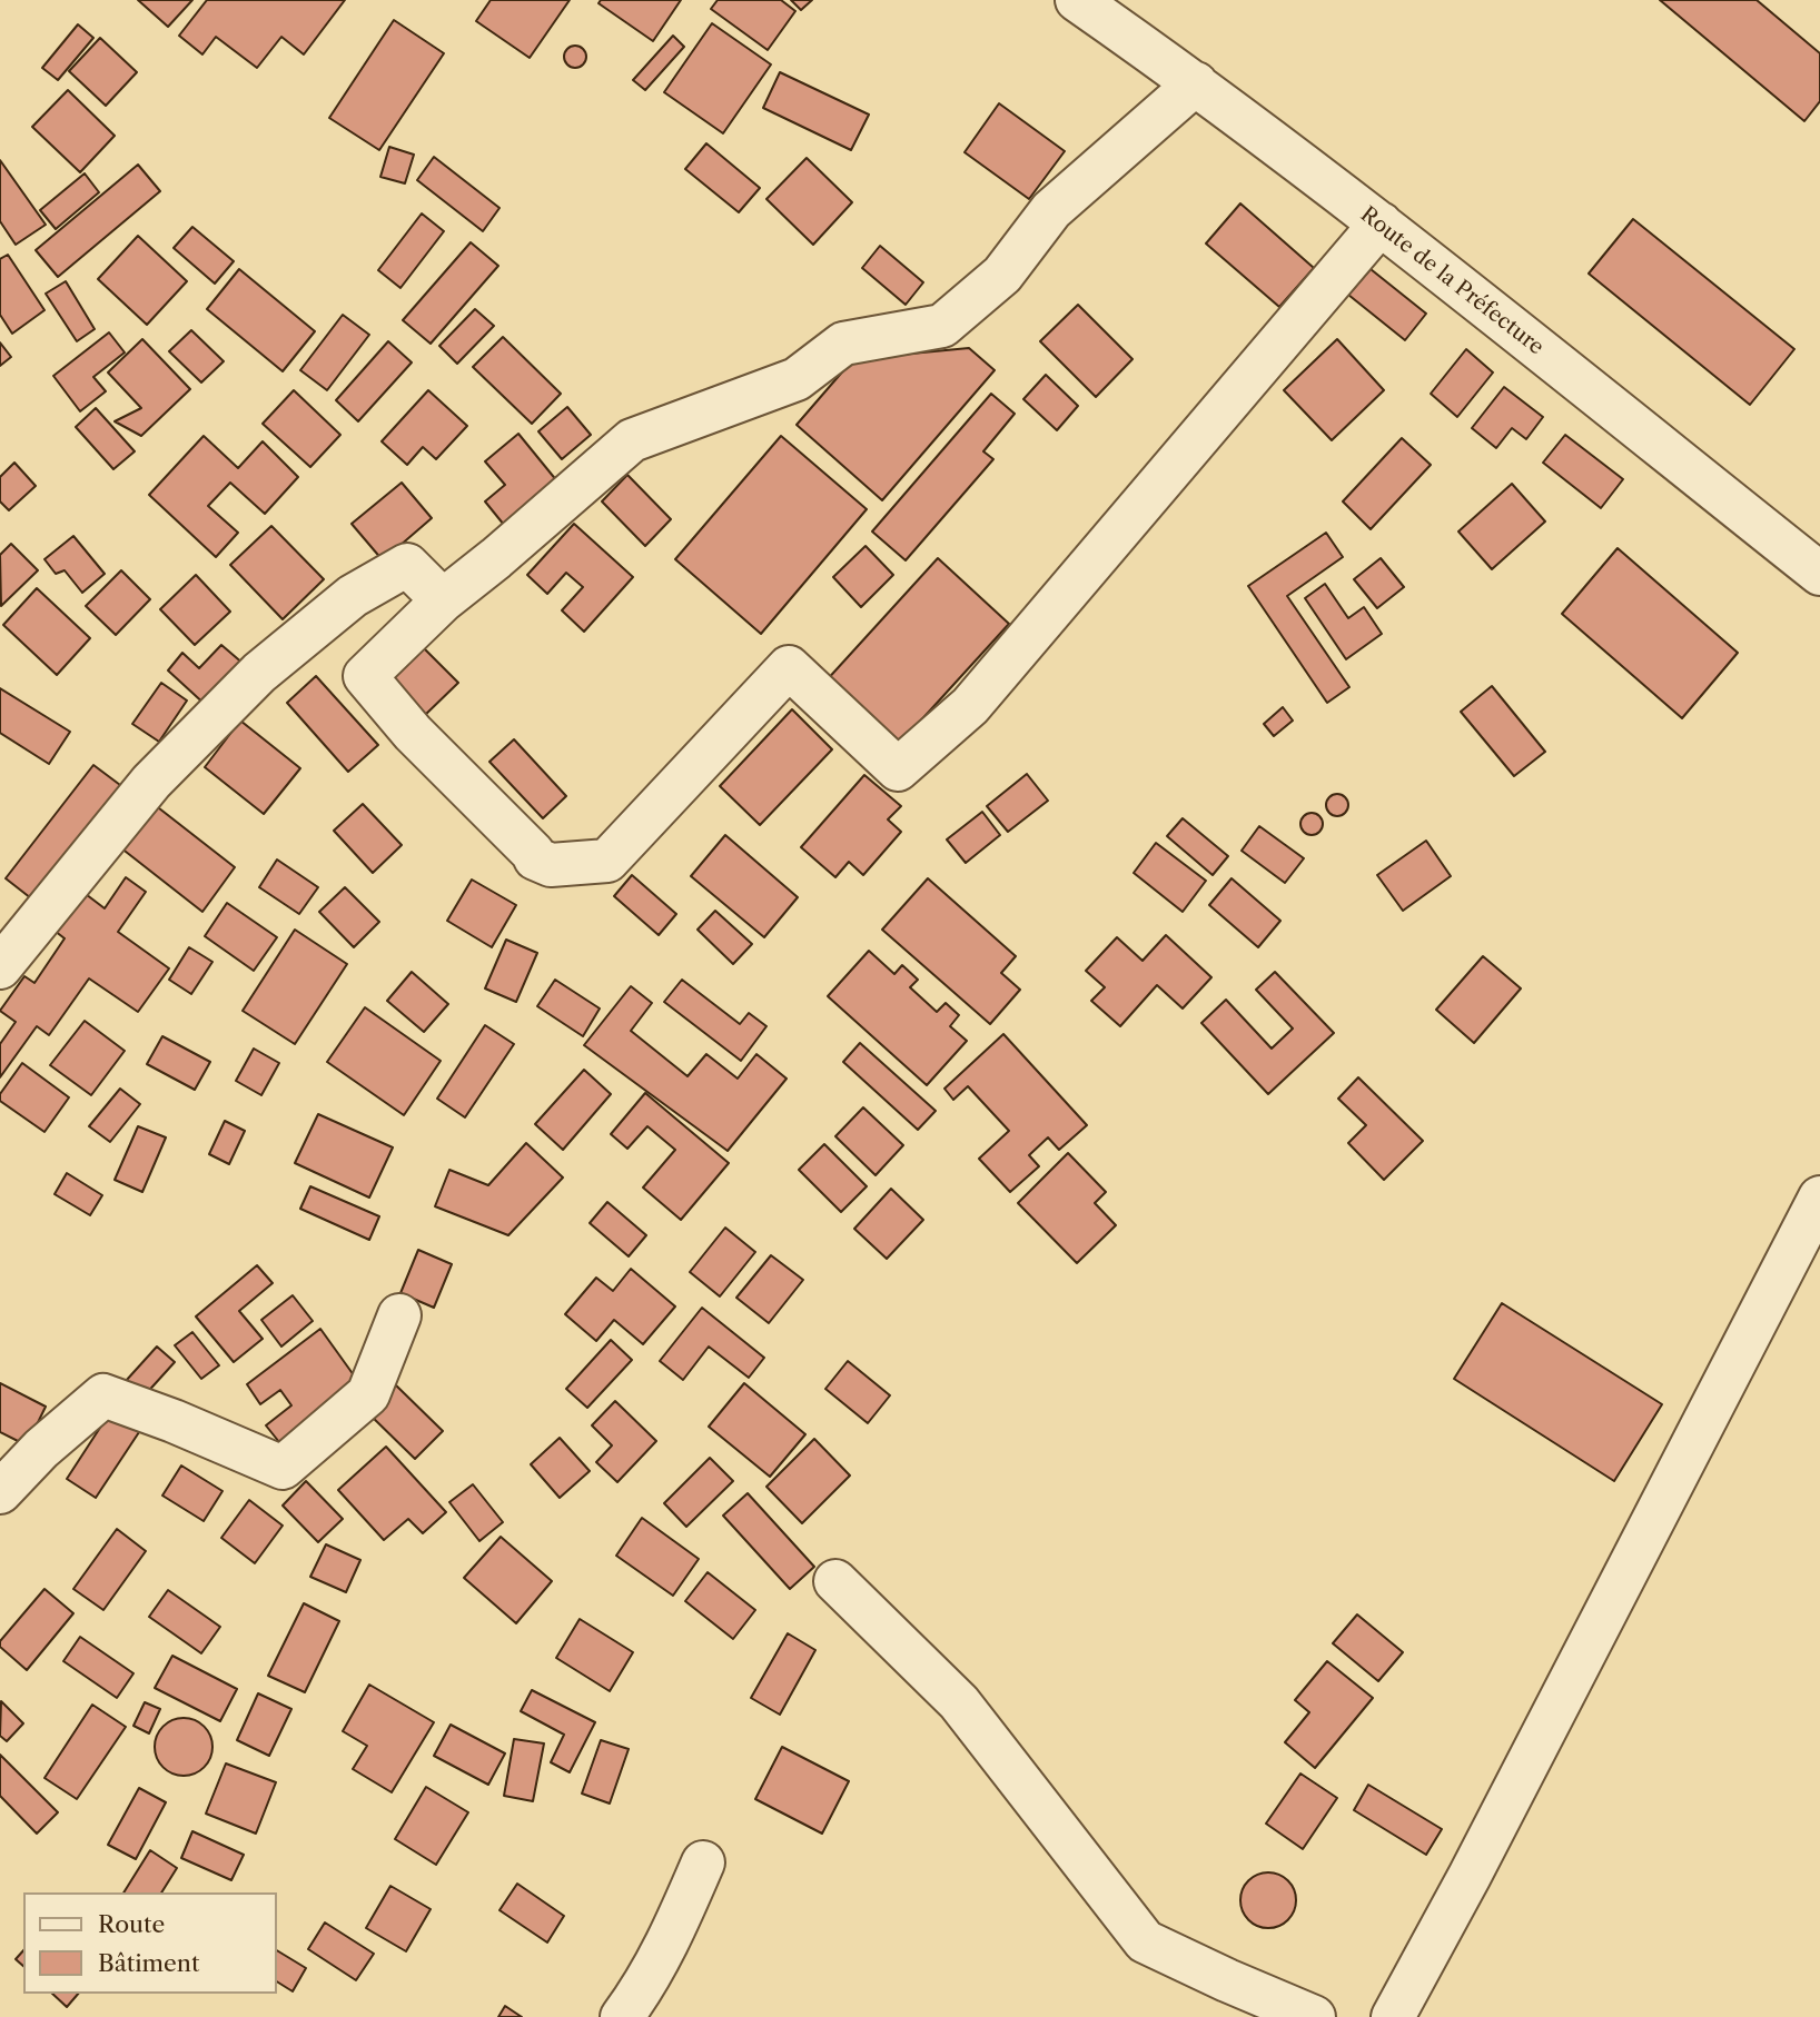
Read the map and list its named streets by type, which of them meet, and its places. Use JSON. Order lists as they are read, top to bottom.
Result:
{
  "streets": {
    "street": ["Route de la Préfecture"]
  },
  "legend": ["Route", "Bâtiment"]
}
